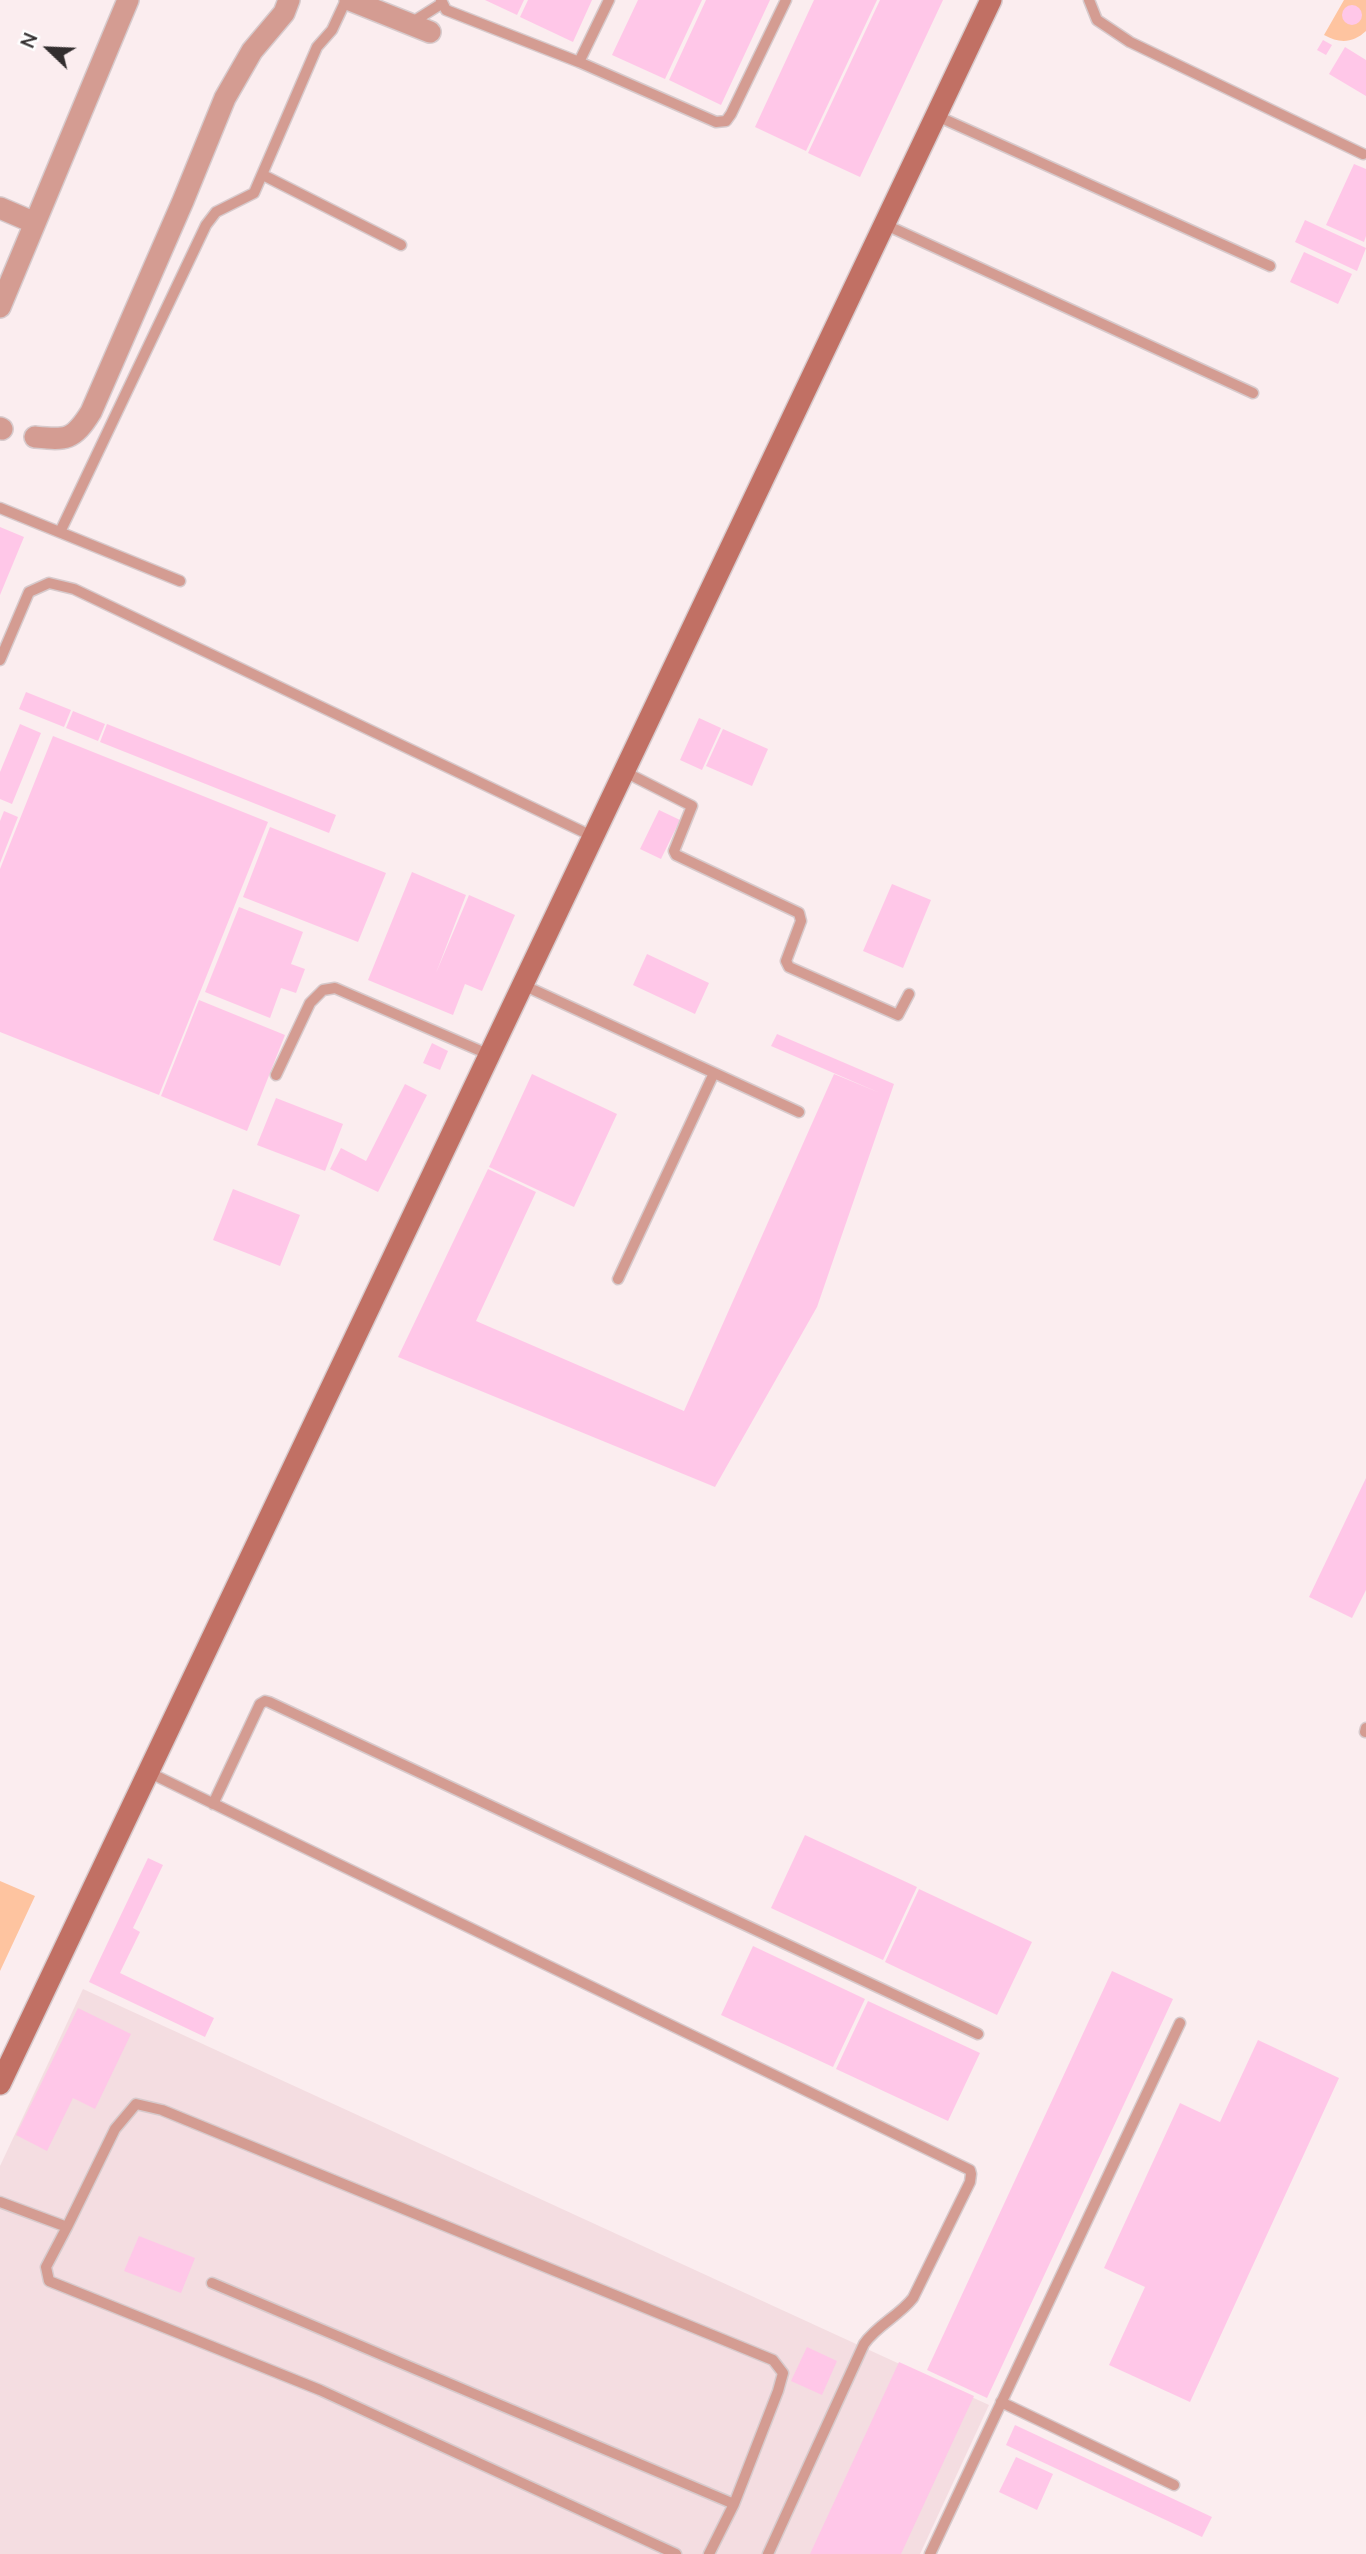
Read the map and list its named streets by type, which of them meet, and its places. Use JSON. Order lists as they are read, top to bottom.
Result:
{
  "north": "top left"
}
